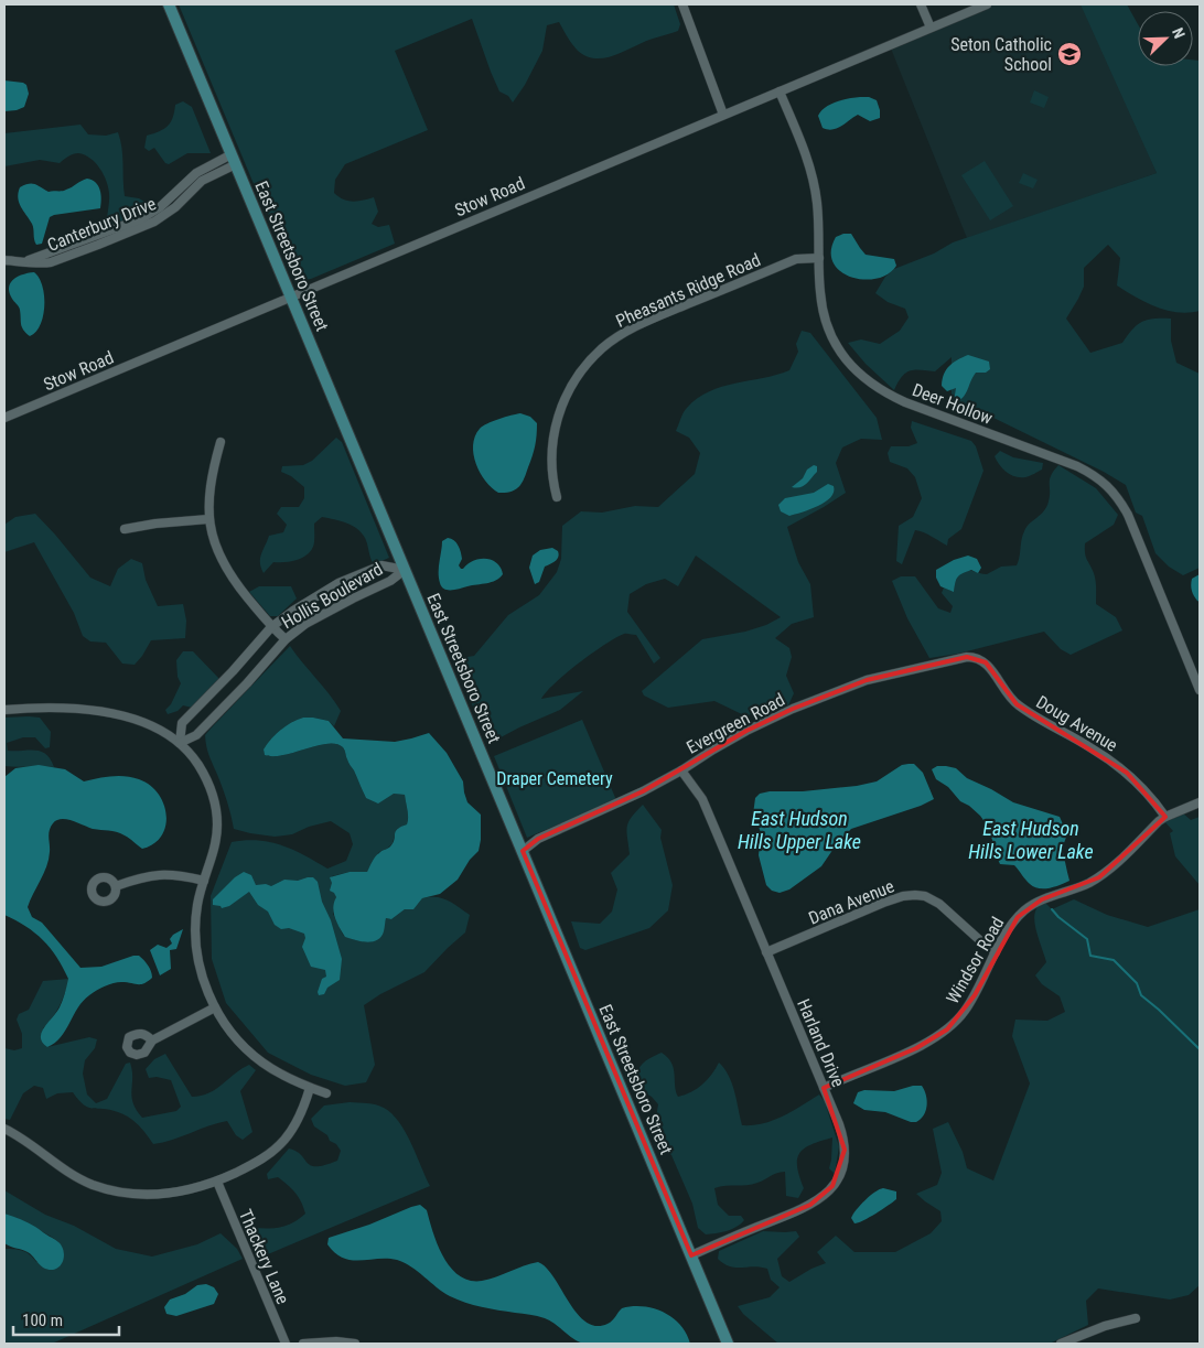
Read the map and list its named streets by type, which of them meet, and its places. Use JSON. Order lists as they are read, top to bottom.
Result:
{
  "streets": {
    "main road": ["East Streetsboro Street"],
    "street": [
      "Stow Road",
      "Canterbury Drive",
      "Pheasants Ridge Road",
      "Deer Hollow",
      "Hollis Boulevard",
      "Evergreen Road",
      "Doug Avenue",
      "Dana Avenue",
      "Windsor Road",
      "Harland Drive",
      "Thackery Lane"
    ]
  },
  "crossings": [
    ["Stow Road", "East Streetsboro Street"],
    ["Stow Road", "Deer Hollow"],
    ["Canterbury Drive", "East Streetsboro Street"],
    ["East Streetsboro Street", "Hollis Boulevard"],
    ["East Streetsboro Street", "Evergreen Road"],
    ["East Streetsboro Street", "Harland Drive"],
    ["Pheasants Ridge Road", "Deer Hollow"],
    ["Evergreen Road", "Doug Avenue"],
    ["Evergreen Road", "Harland Drive"],
    ["Doug Avenue", "Windsor Road"],
    ["Dana Avenue", "Windsor Road"],
    ["Dana Avenue", "Harland Drive"],
    ["Windsor Road", "Harland Drive"]
  ],
  "water": ["East Hudson Hills Upper Lake", "East Hudson Hills Lower Lake"],
  "parks": ["Draper Cemetery"],
  "places": {
    "school or university": ["Seton Catholic School"]
  },
  "scale_bar": "100 m",
  "north": "top right"
}
